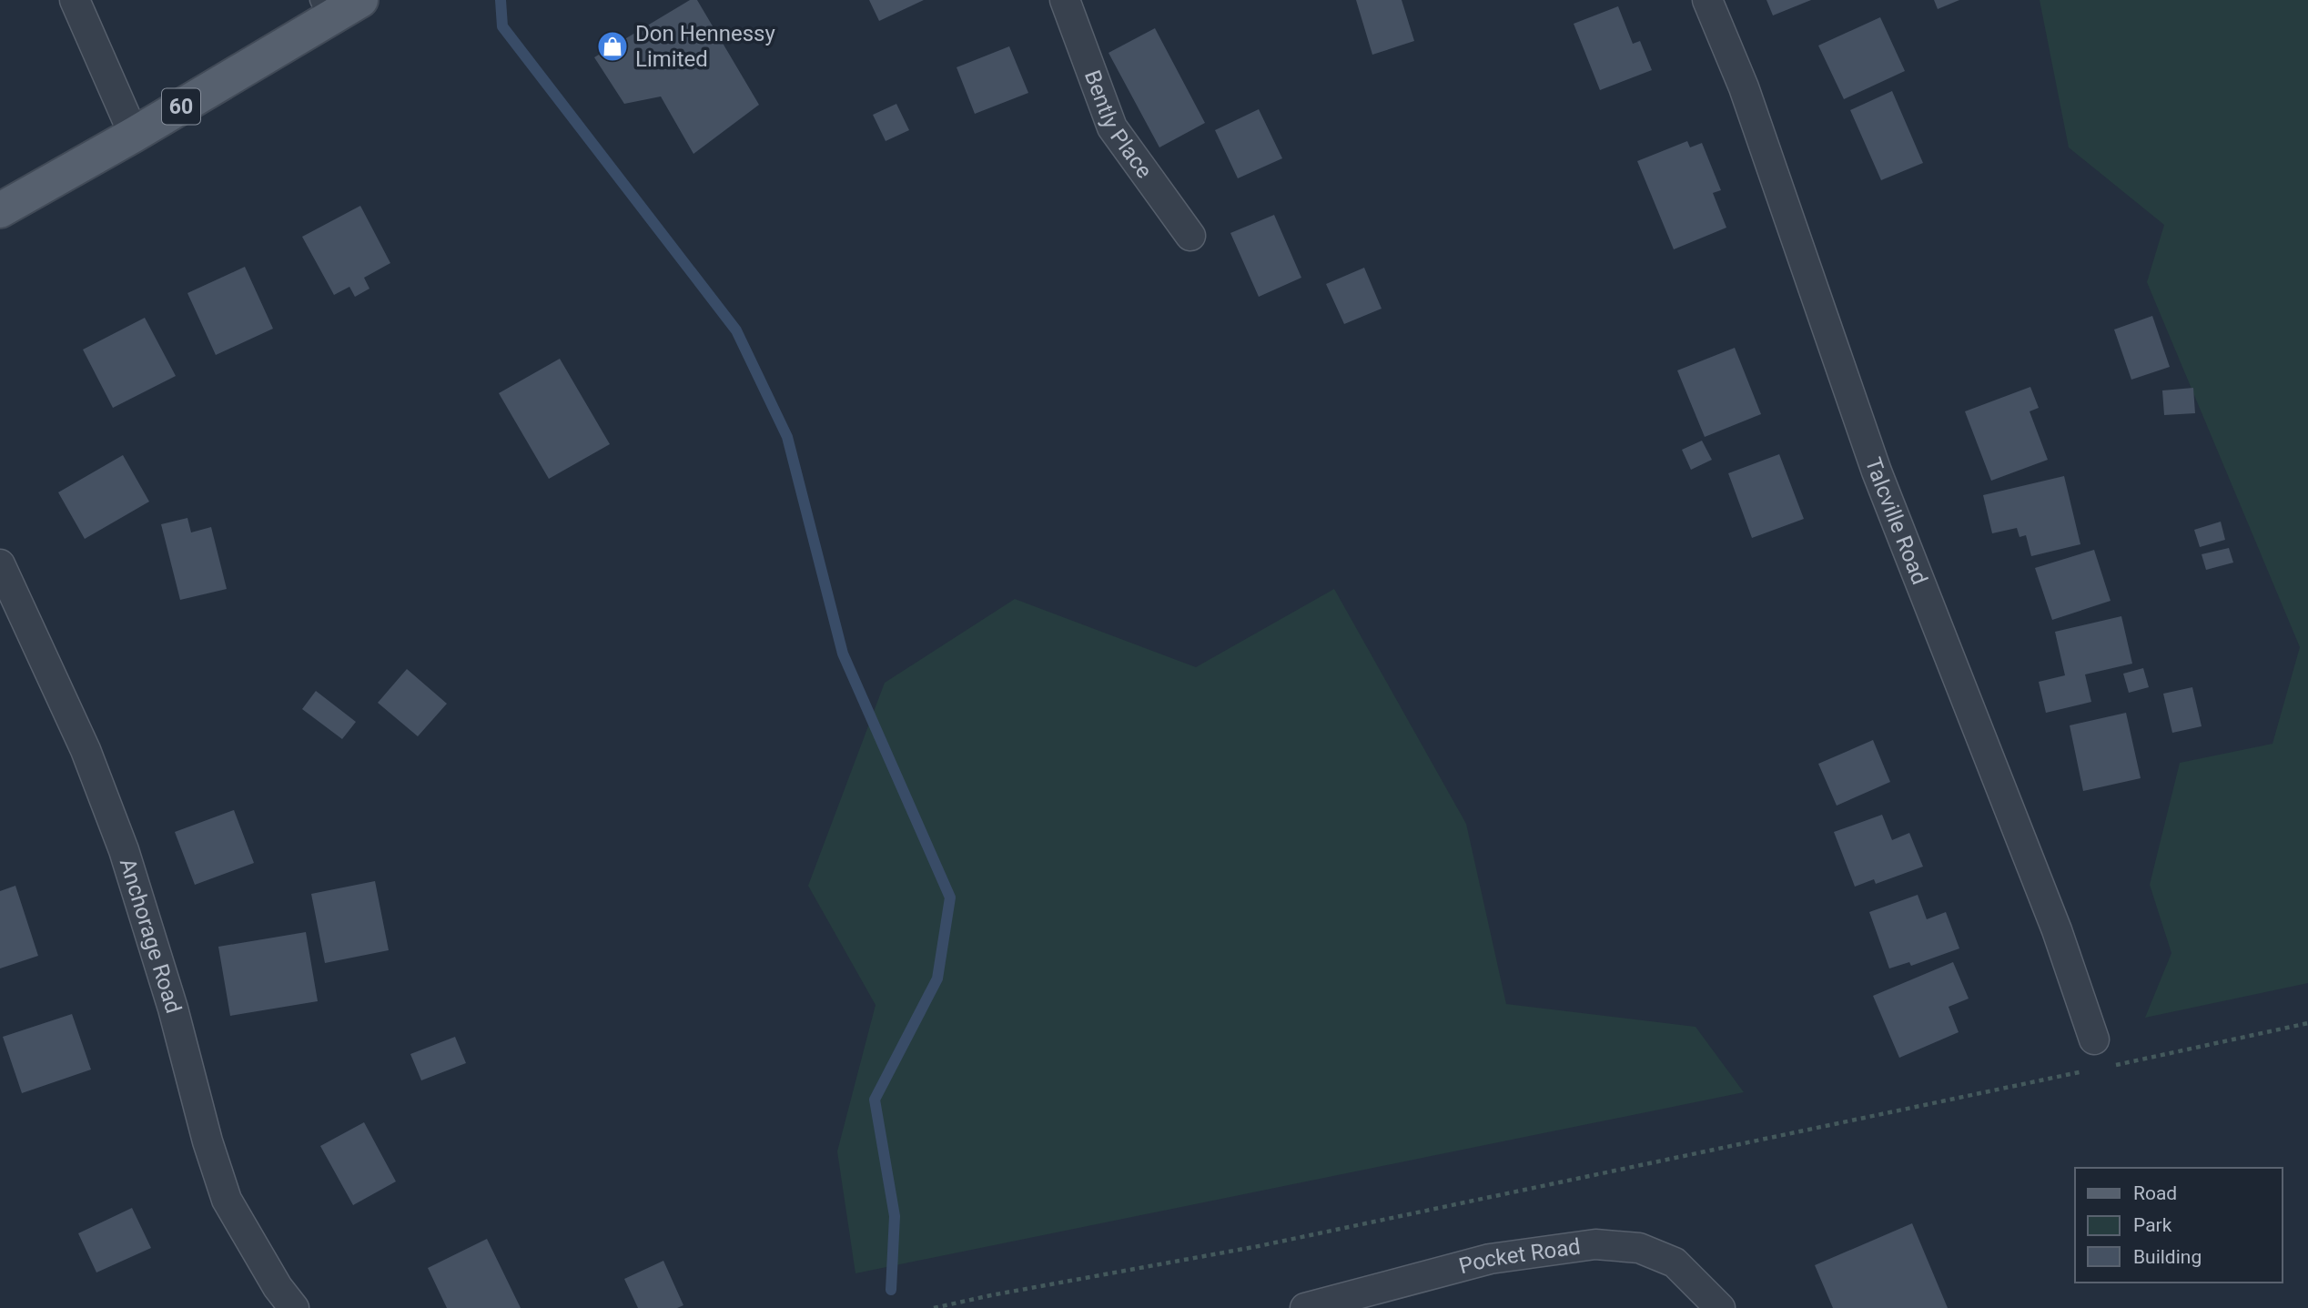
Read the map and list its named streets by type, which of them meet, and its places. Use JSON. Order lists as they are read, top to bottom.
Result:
{
  "streets": {
    "main road": ["60"],
    "street": [
      "Bently Place",
      "Talcville Road",
      "Anchorage Road",
      "Pocket Road"
    ]
  },
  "places": {
    "shop": ["Don Hennessy Limited"]
  },
  "legend": ["Road", "Park", "Building"]
}
